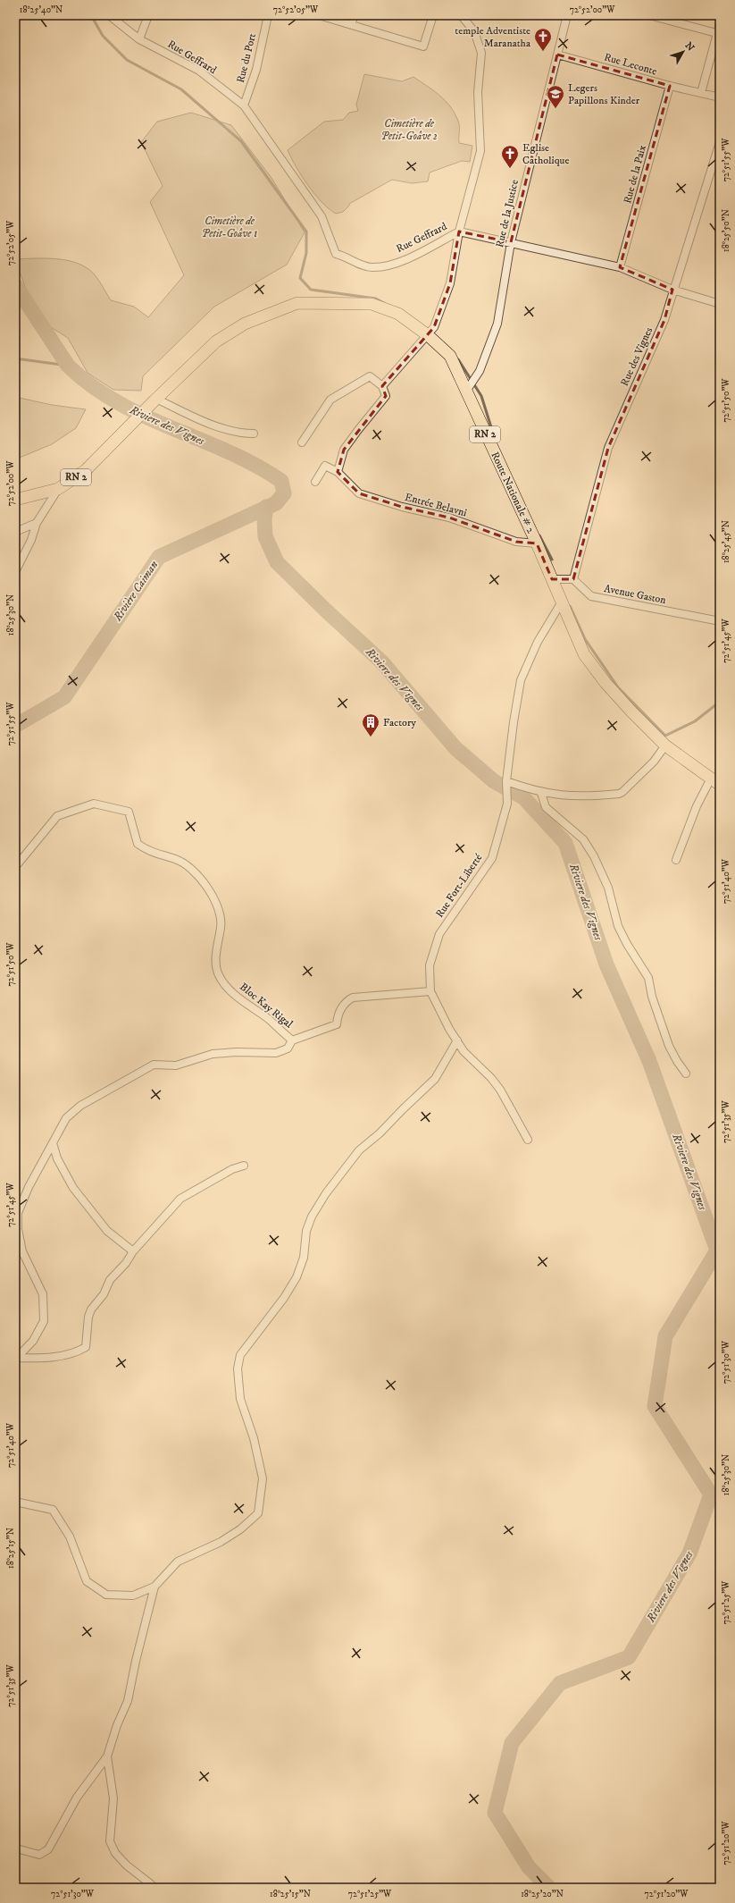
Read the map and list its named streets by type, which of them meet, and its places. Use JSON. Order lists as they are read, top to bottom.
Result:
{
  "streets": {
    "main road": ["RN 2", "Route Nationale # 2"],
    "street": [
      "Rue Geffrard",
      "Rue du Port",
      "Rue Leconte",
      "Rue de la Paix",
      "Rue de la Justice",
      "Rue des Vignes",
      "Entrée Belavni",
      "Avenue Gaston",
      "Rue Fort-Liberté",
      "Bloc Kay Rigal"
    ]
  },
  "crossings": [
    ["Rue Geffrard", "Rue du Port"],
    ["Rue Geffrard", "Rue de la Paix"],
    ["Rue Geffrard", "Rue de la Justice"],
    ["Rue Geffrard", "Rue des Vignes"],
    ["Rue Leconte", "Rue de la Paix"],
    ["Rue Leconte", "Rue de la Justice"],
    ["Rue de la Justice", "Route Nationale # 2"],
    ["Rue des Vignes", "Avenue Gaston"],
    ["RN 2", "Route Nationale # 2"],
    ["Route Nationale # 2", "Entrée Belavni"],
    ["Route Nationale # 2", "Rue Fort-Liberté"]
  ],
  "water": ["Riviere des Vignes", "Rivière Caiman"],
  "parks": ["Cimetière de Petit-Goâve 2", "Cimetière de Petit-Goâve 1"],
  "places": {
    "church": ["temple Adventiste Maranatha", "Eglise Catholique"],
    "school or university": ["Legers Papillons Kinder"],
    "building": ["Factory"]
  },
  "north": "top right",
  "coordinates": [
    "18°25'40\"N",
    "72°52'05\"W",
    "72°52'00\"W",
    "72°51'55\"W",
    "18°25'50\"N",
    "72°51'50\"W",
    "18°25'45\"N",
    "18°25'30\"N",
    "72°51'45\"W",
    "72°51'40\"W",
    "72°51'35\"W",
    "72°51'30\"W",
    "18°25'15\"N",
    "72°51'25\"W",
    "72°51'20\"W",
    "18°25'20\"N"
  ]
}
